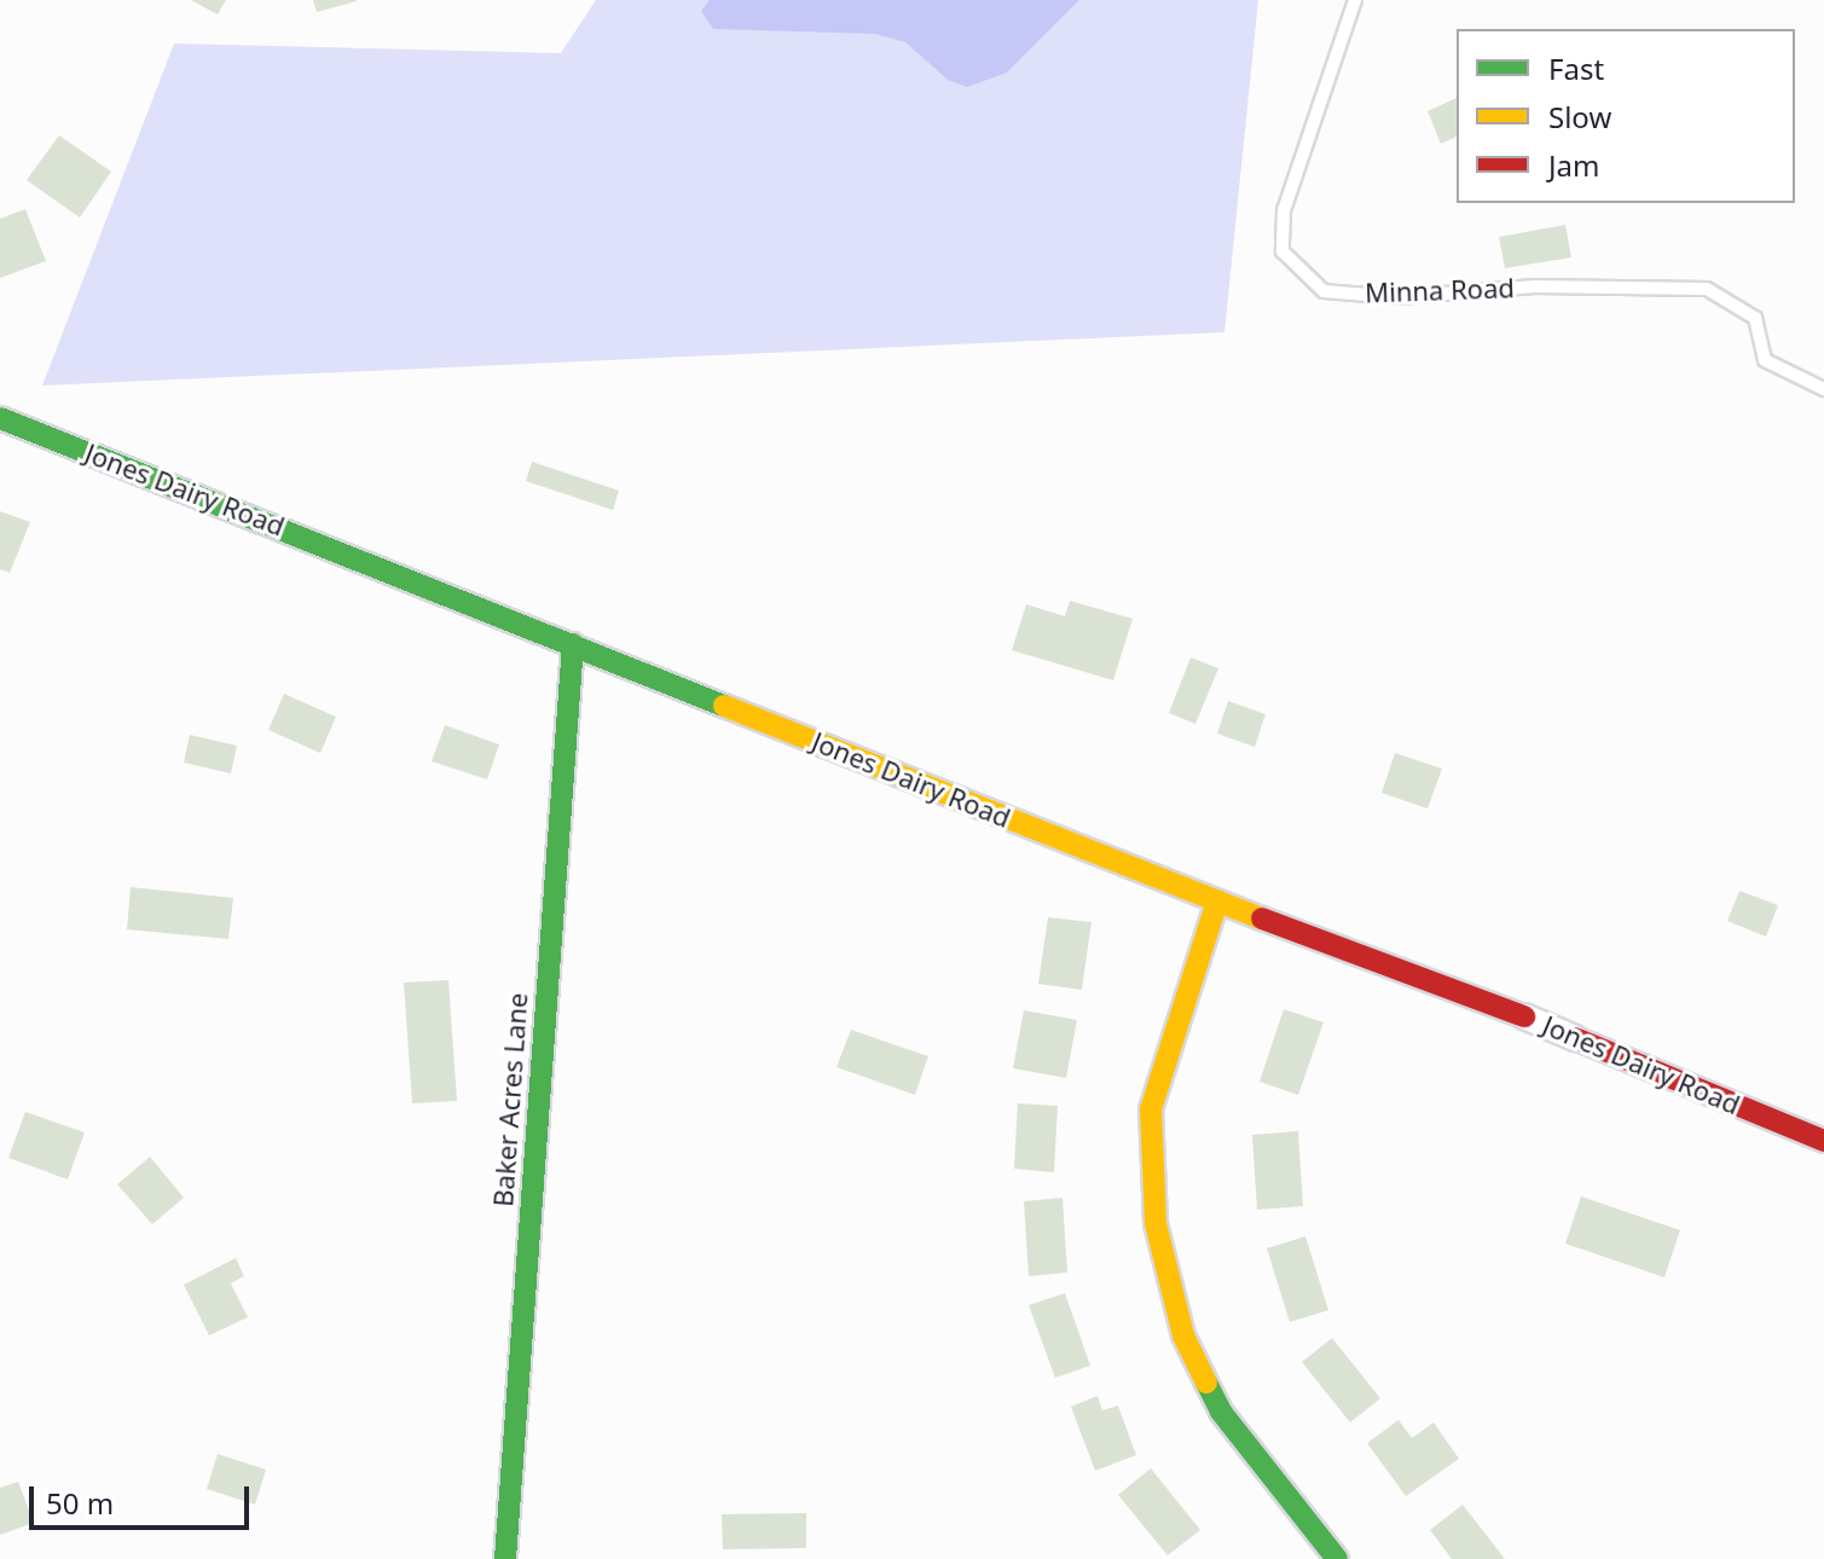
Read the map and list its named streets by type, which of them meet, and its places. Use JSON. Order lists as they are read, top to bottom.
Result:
{
  "streets": {
    "street": ["Jones Dairy Road", "Baker Acres Lane"],
    "lane": ["Minna Road"]
  },
  "crossings": [
    ["Jones Dairy Road", "Baker Acres Lane"]
  ],
  "legend": ["Fast", "Slow", "Jam"],
  "scale_bar": "50 m"
}
